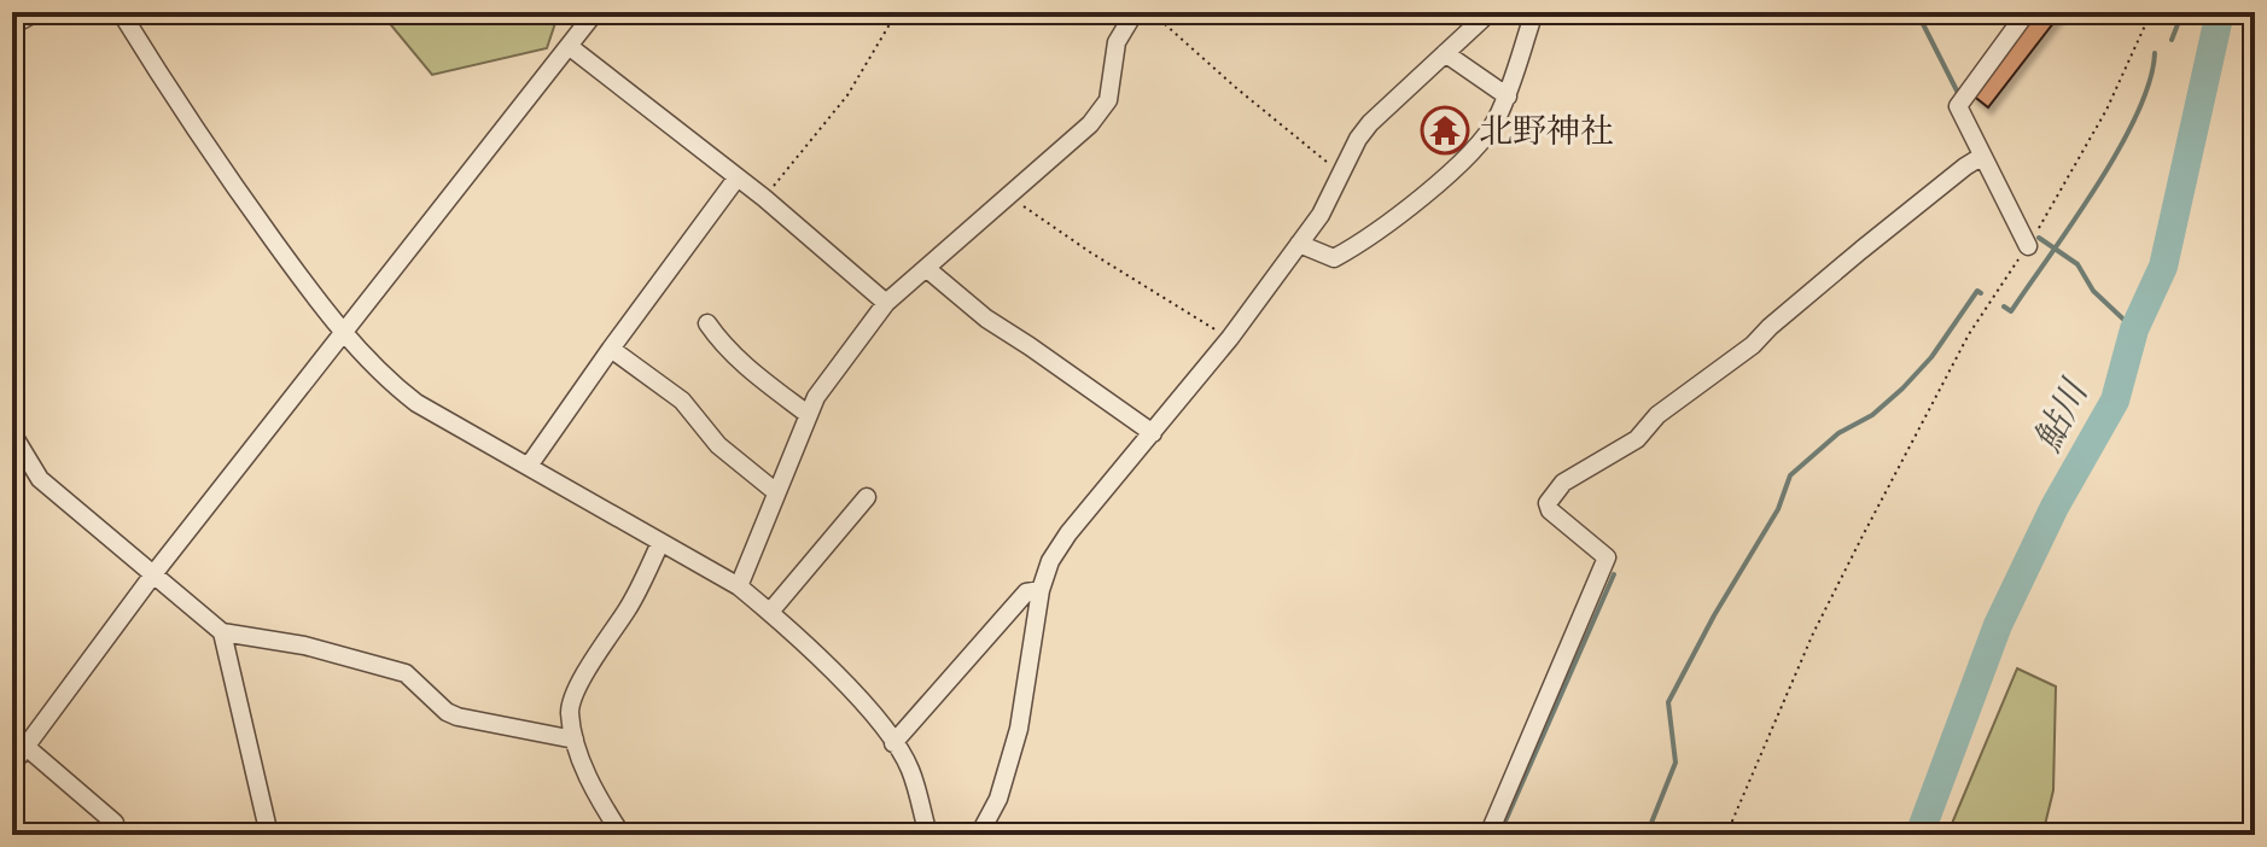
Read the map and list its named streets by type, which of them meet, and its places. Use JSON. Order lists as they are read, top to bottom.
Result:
{
  "water": ["鮎川"],
  "places": {
    "temple": ["北野神社"]
  }
}
